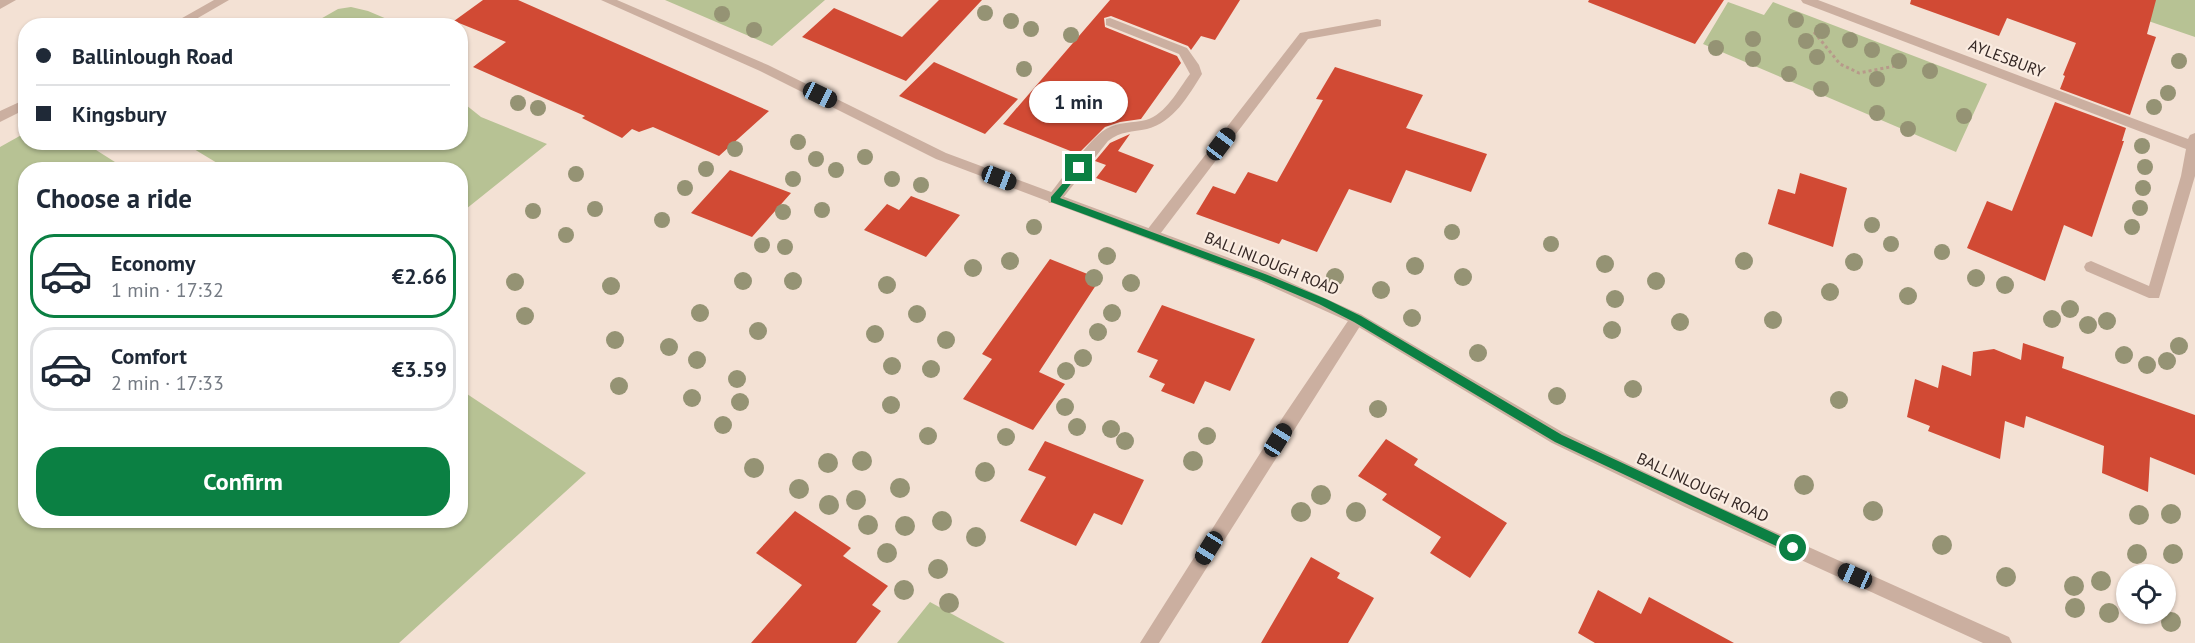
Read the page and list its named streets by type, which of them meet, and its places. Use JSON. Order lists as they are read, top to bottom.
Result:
{
  "streets": {
    "street": ["AYLESBURY", "BALLINLOUGH ROAD"]
  },
  "page": {
    "banner": ["Ballinlough Road", "Kingsbury"],
    "bubble": "1 min",
    "heading": "Choose a ride",
    "list": [
      {
        "name": "Economy",
        "note": "1 min · 17:32",
        "value": "€2.66"
      },
      {
        "name": "Comfort",
        "note": "2 min · 17:33",
        "value": "€3.59"
      }
    ],
    "buttons": "Confirm"
  }
}
